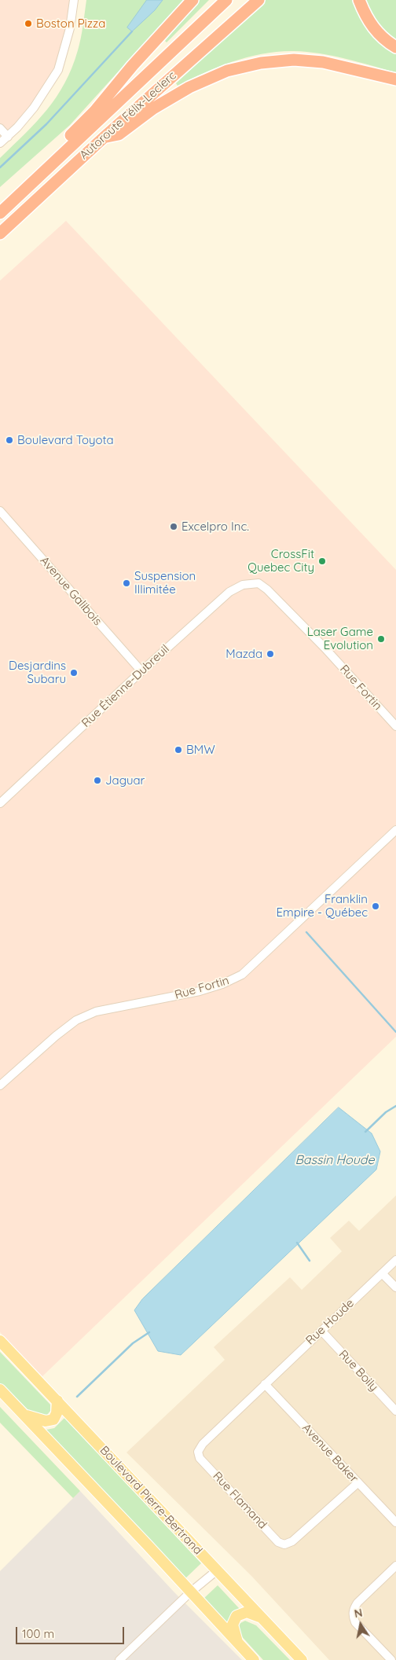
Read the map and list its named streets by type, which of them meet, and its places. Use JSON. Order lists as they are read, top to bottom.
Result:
{
  "streets": {
    "highway": ["Autoroute Félix-Leclerc"],
    "main road": ["Boulevard Pierre-Bertrand"],
    "street": [
      "Avenue Galibois",
      "Rue Étienne-Dubreuil",
      "Rue Fortin",
      "Rue Houde",
      "Rue Boily",
      "Avenue Baker",
      "Rue Flamand"
    ]
  },
  "crossings": [
    ["Avenue Galibois", "Rue Étienne-Dubreuil"],
    ["Rue Étienne-Dubreuil", "Rue Fortin"],
    ["Rue Houde", "Rue Boily"],
    ["Rue Houde", "Avenue Baker"],
    ["Rue Houde", "Rue Flamand"],
    ["Avenue Baker", "Rue Flamand"]
  ],
  "water": ["Bassin Houde"],
  "places": [
    "Boston Pizza",
    "Boulevard Toyota",
    "Excelpro Inc.",
    "CrossFit Quebec City",
    "Suspension Illimitée",
    "Laser Game Evolution",
    "Mazda",
    "Desjardins Subaru",
    "BMW",
    "Jaguar",
    "Franklin Empire - Québec"
  ],
  "scale_bar": "100 m",
  "north": "top"
}
